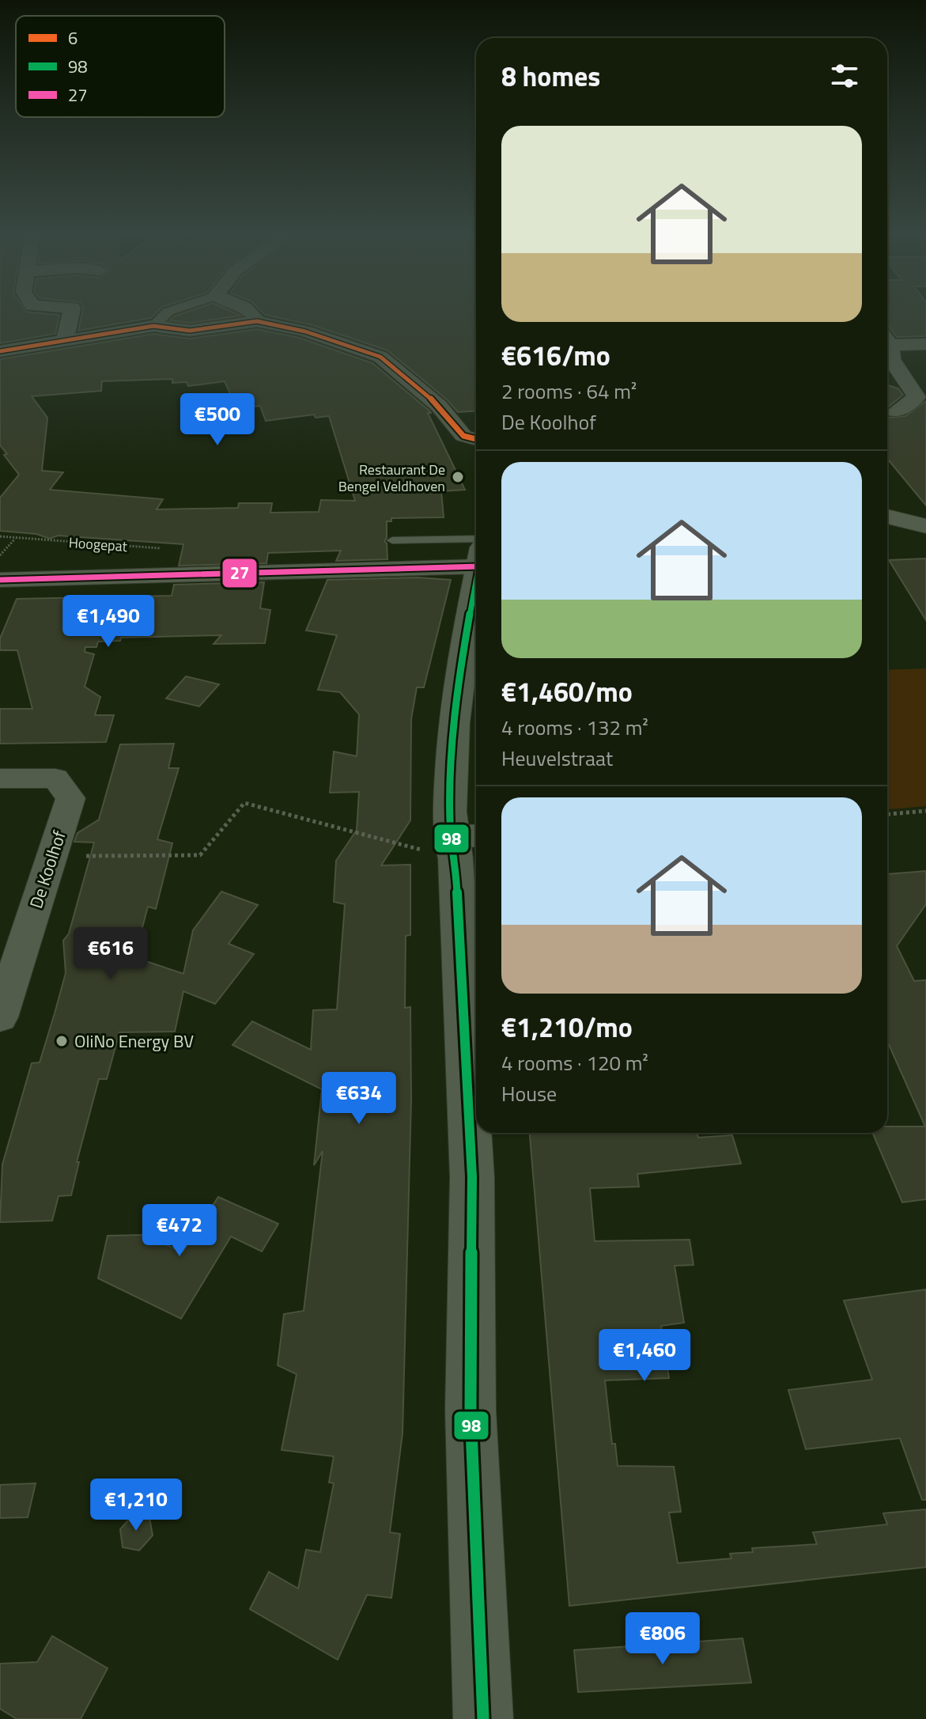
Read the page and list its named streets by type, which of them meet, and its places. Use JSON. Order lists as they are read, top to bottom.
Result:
{
  "streets": {
    "street": ["Hoogepat", "De Koolhof"]
  },
  "places": ["Restaurant De Bengel Veldhoven", "OliNo Energy BV"],
  "lines": ["transit line 6", "transit line 27", "transit line 98"],
  "legend": ["6", "98", "27"],
  "page": {
    "heading": "8 homes",
    "list": [
      {
        "name": "€616/mo",
        "note": "2 rooms · 64 m² · De Koolhof"
      },
      {
        "name": "€1,460/mo",
        "note": "4 rooms · 132 m² · Heuvelstraat"
      },
      {
        "name": "€1,210/mo",
        "note": "4 rooms · 120 m² · House"
      }
    ],
    "price": [
      "€500",
      "€1,490",
      "€616",
      "€634",
      "€472",
      "€1,460",
      "€1,210",
      "€806"
    ]
  }
}
